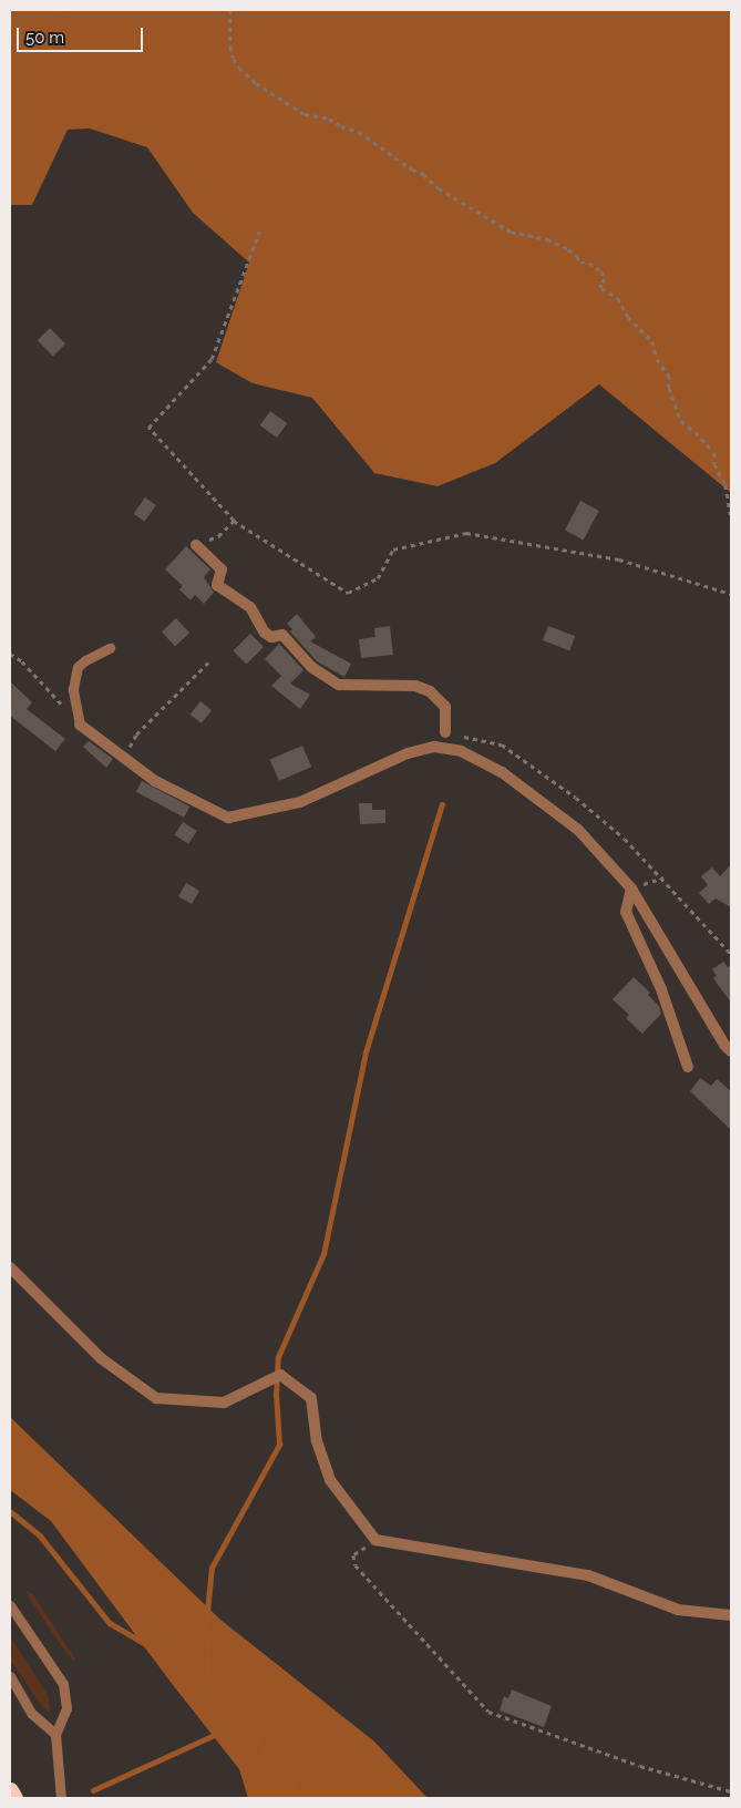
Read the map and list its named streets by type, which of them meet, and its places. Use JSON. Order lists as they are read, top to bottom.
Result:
{
  "scale_bar": "50 m"
}
